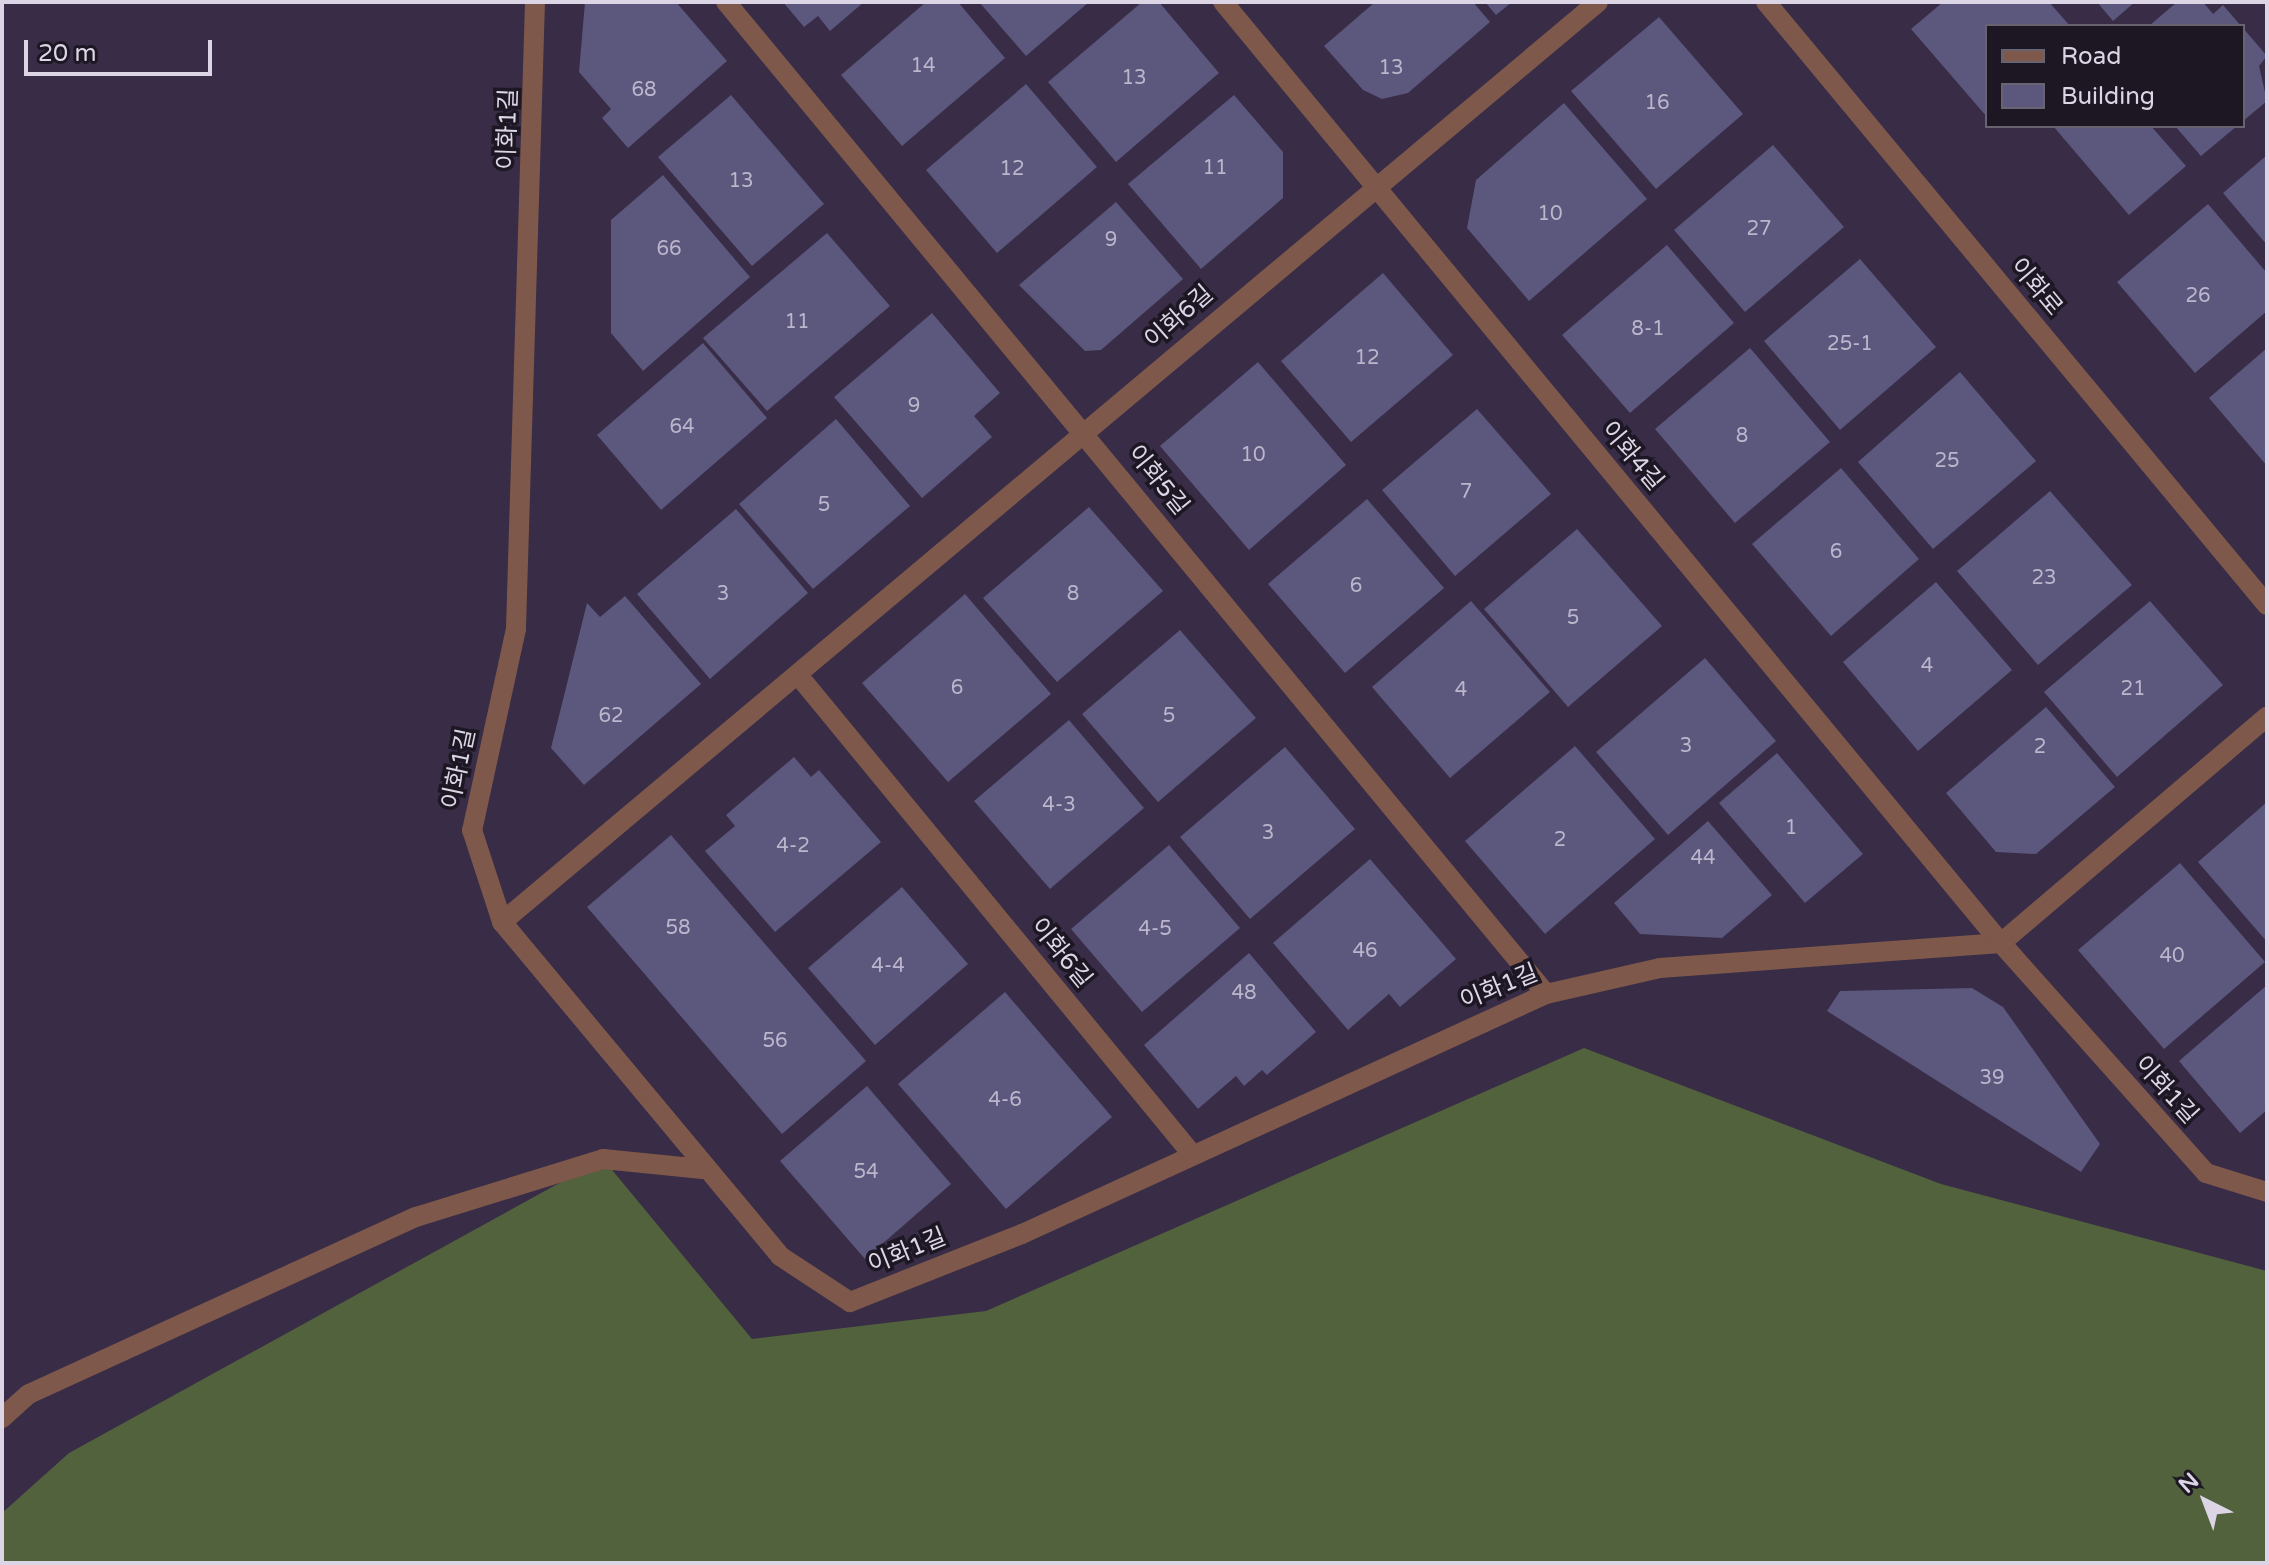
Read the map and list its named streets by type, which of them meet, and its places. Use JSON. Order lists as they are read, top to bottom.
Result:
{
  "streets": {
    "street": [
      "이화1길",
      "이화로",
      "이화6길",
      "이화4길",
      "이화5길"
    ]
  },
  "crossings": [
    ["이화1길", "이화6길"],
    ["이화1길", "이화4길"],
    ["이화1길", "이화5길"],
    ["이화6길", "이화4길"],
    ["이화6길", "이화5길"]
  ],
  "house_numbers": [
    "14",
    "13",
    "13",
    "68",
    "16",
    "11",
    "12",
    "13",
    "10",
    "27",
    "9",
    "66",
    "26",
    "11",
    "8-1",
    "25-1",
    "12",
    "9",
    "64",
    "8",
    "10",
    "25",
    "7",
    "5",
    "6",
    "23",
    "6",
    "3",
    "8",
    "5",
    "4",
    "6",
    "21",
    "4",
    "62",
    "5",
    "3",
    "2",
    "4-3",
    "1",
    "3",
    "2",
    "4-2",
    "44",
    "58",
    "4-5",
    "46",
    "40",
    "4-4",
    "48",
    "56",
    "39",
    "4-6",
    "54"
  ],
  "legend": ["Road", "Building"],
  "scale_bar": "20 m",
  "north": "top left"
}
